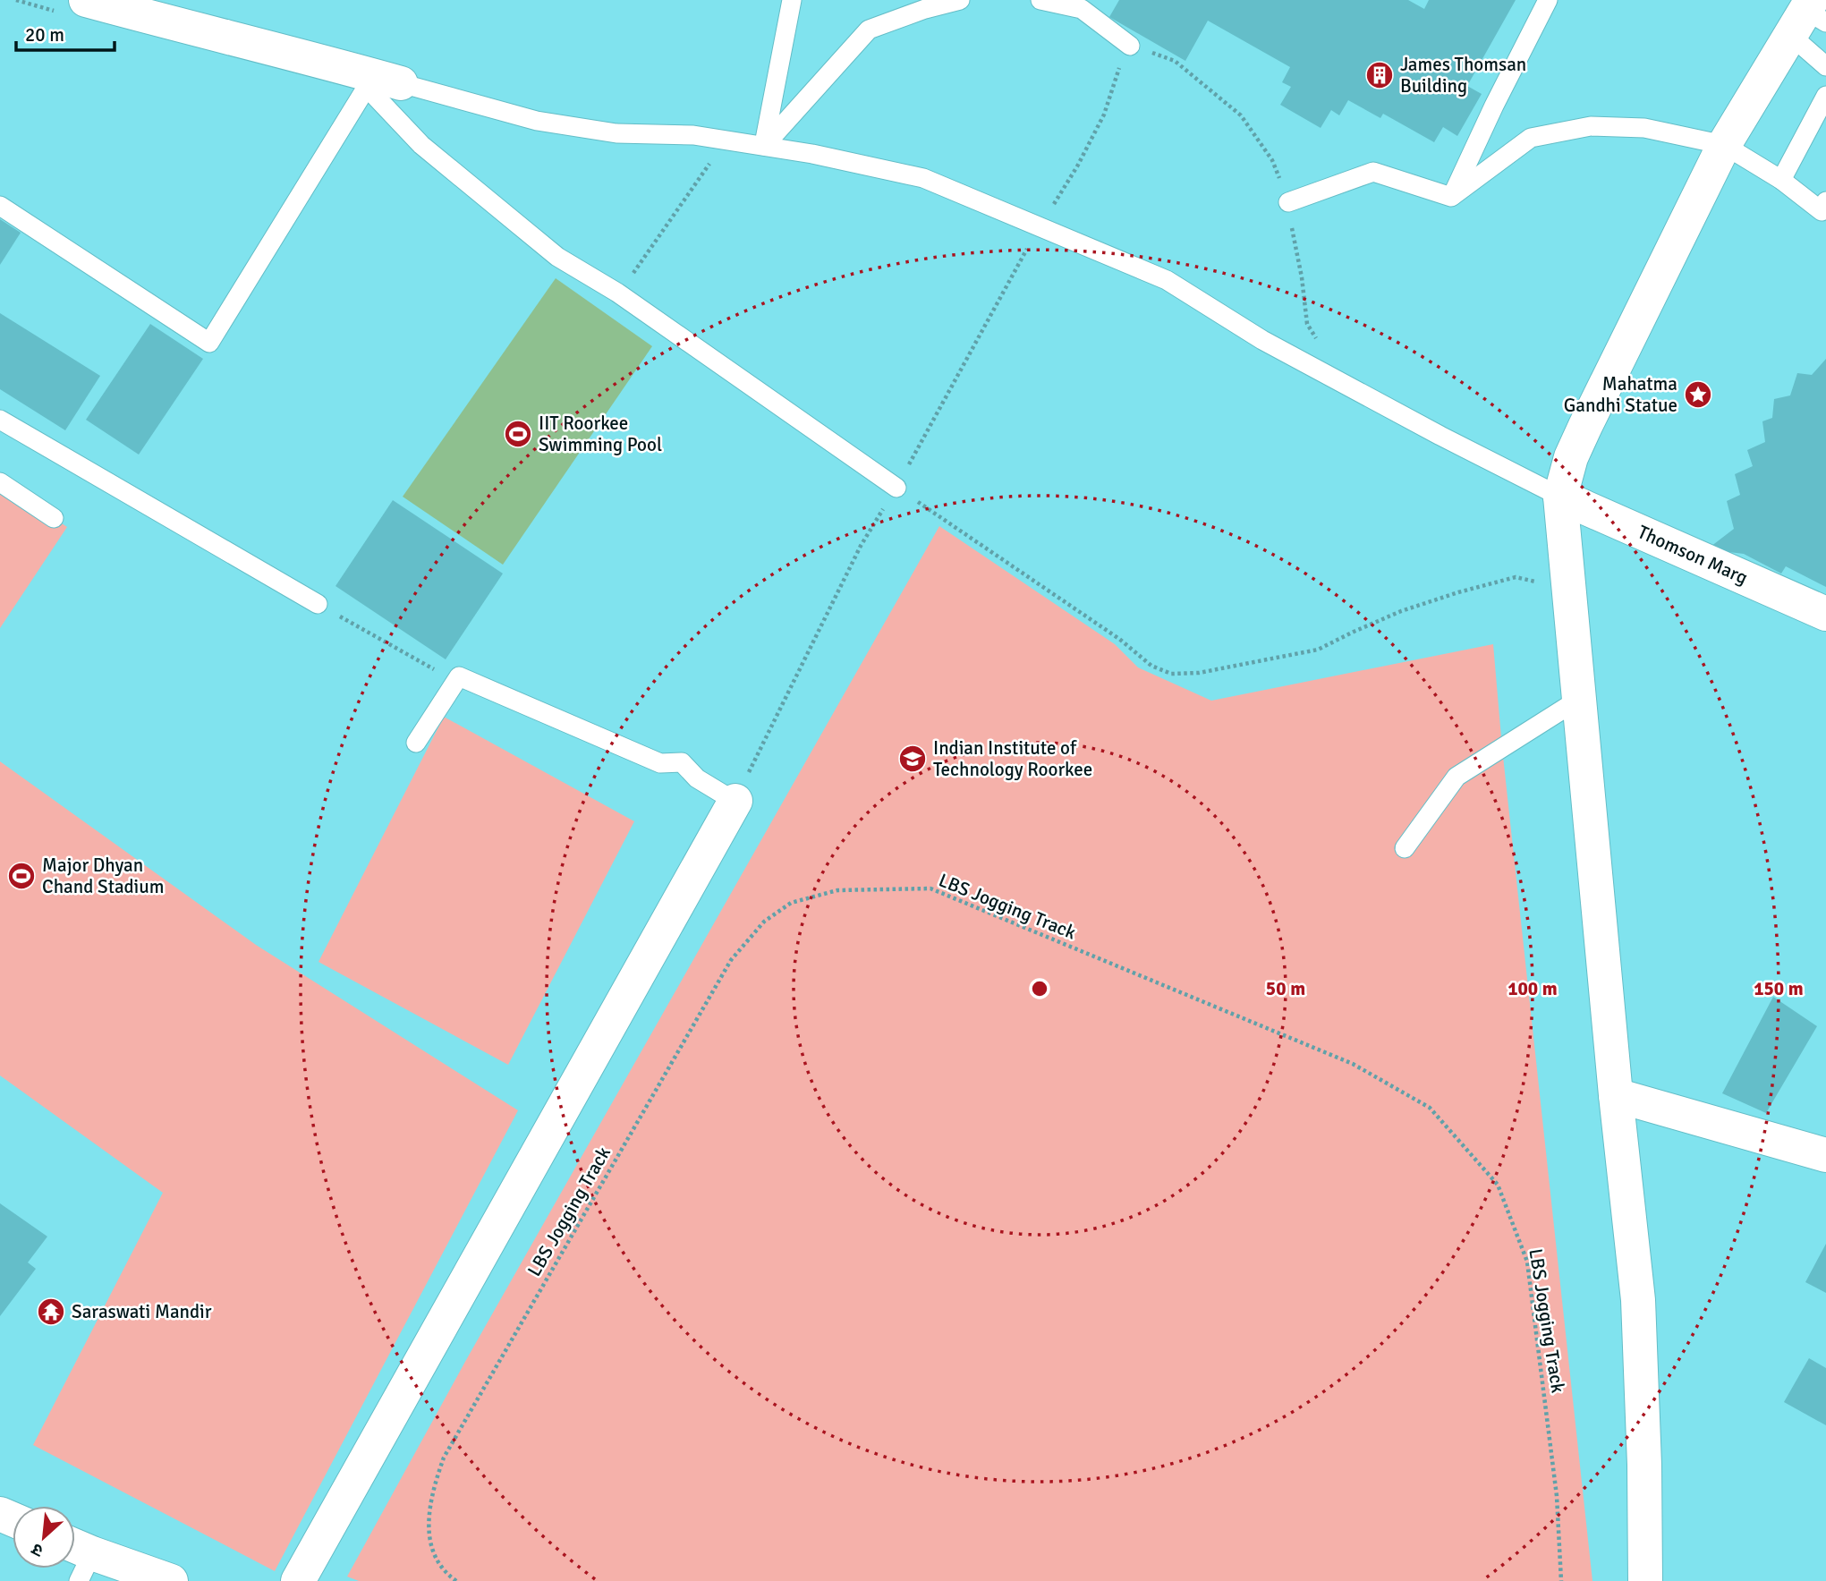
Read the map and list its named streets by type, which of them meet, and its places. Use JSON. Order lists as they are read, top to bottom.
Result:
{
  "streets": {
    "street": ["Thomson Marg"],
    "path": ["LBS Jogging Track"]
  },
  "places": {
    "building": ["James Thomsan Building"],
    "place": ["Mahatma Gandhi Statue"],
    "sports": ["IIT Roorkee Swimming Pool", "Major Dhyan Chand Stadium"],
    "school or university": ["Indian Institute of Technology Roorkee"],
    "temple": ["Saraswati Mandir"]
  },
  "scale_bar": "20 m",
  "north": "bottom left",
  "rings": ["50 m", "100 m", "150 m"]
}
